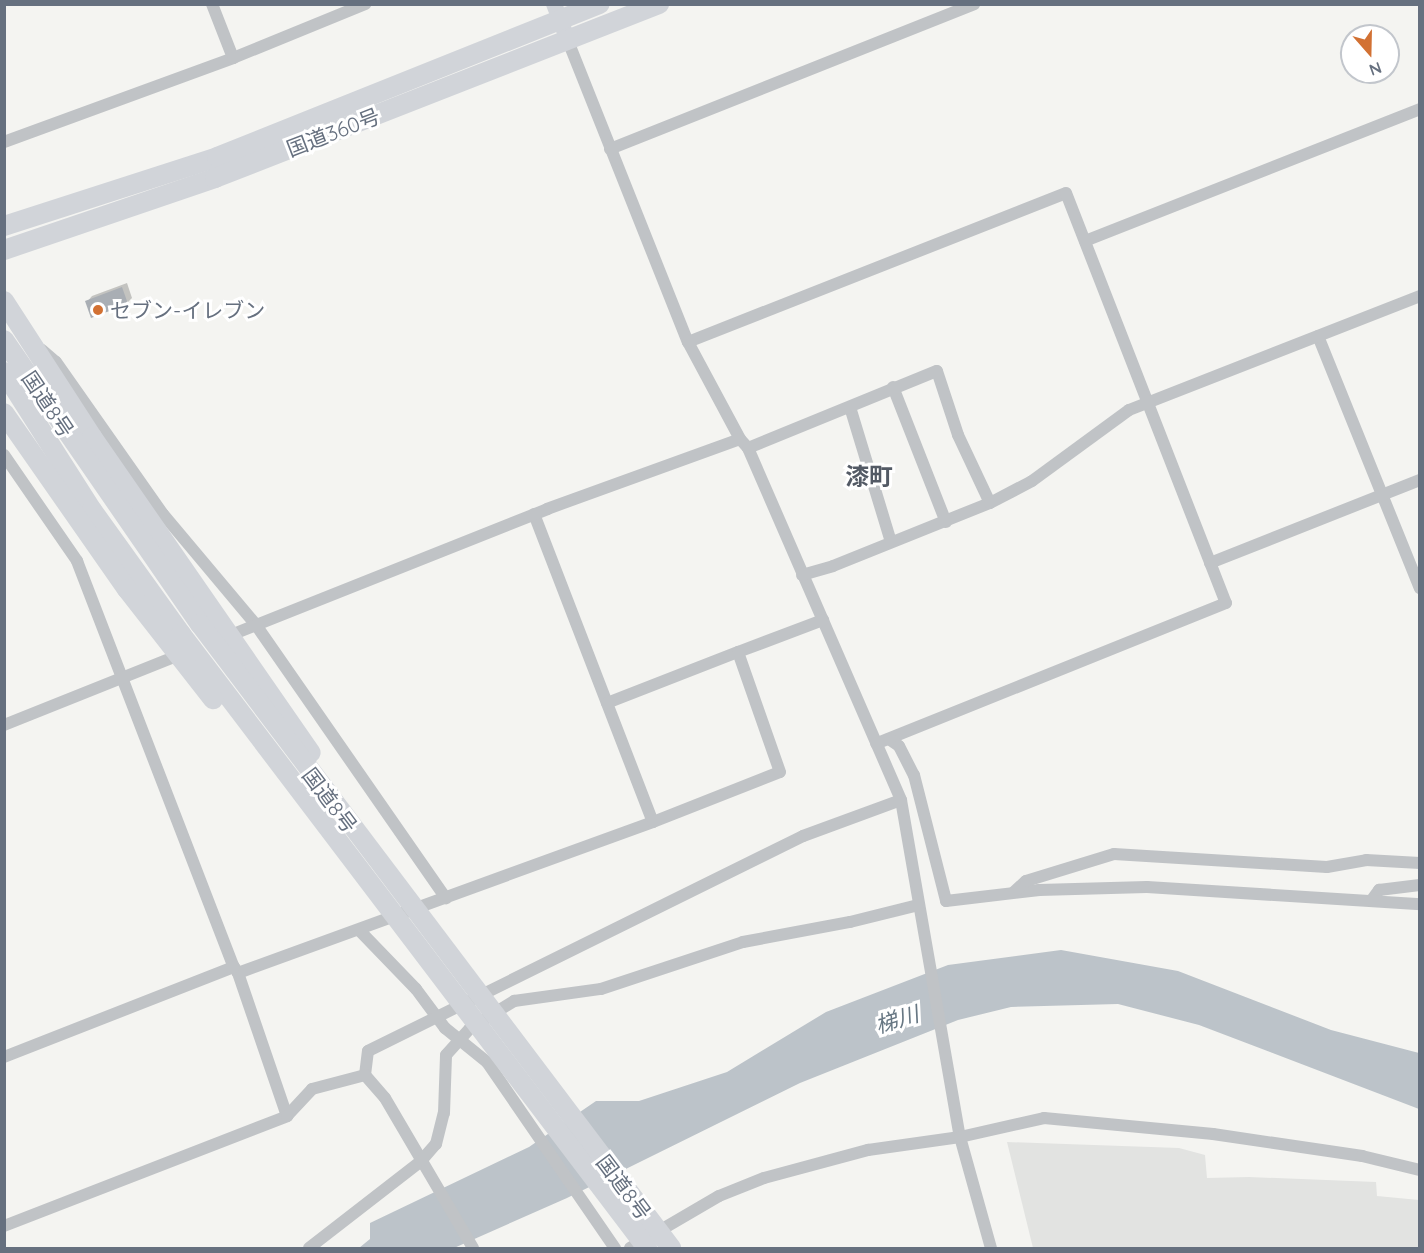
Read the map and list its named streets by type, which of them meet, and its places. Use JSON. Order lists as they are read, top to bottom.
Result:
{
  "streets": {
    "highway": ["国道360号", "国道8号"]
  },
  "districts": ["漆町"],
  "water": ["梯川"],
  "places": ["セブン-イレブン"],
  "north": "bottom"
}
